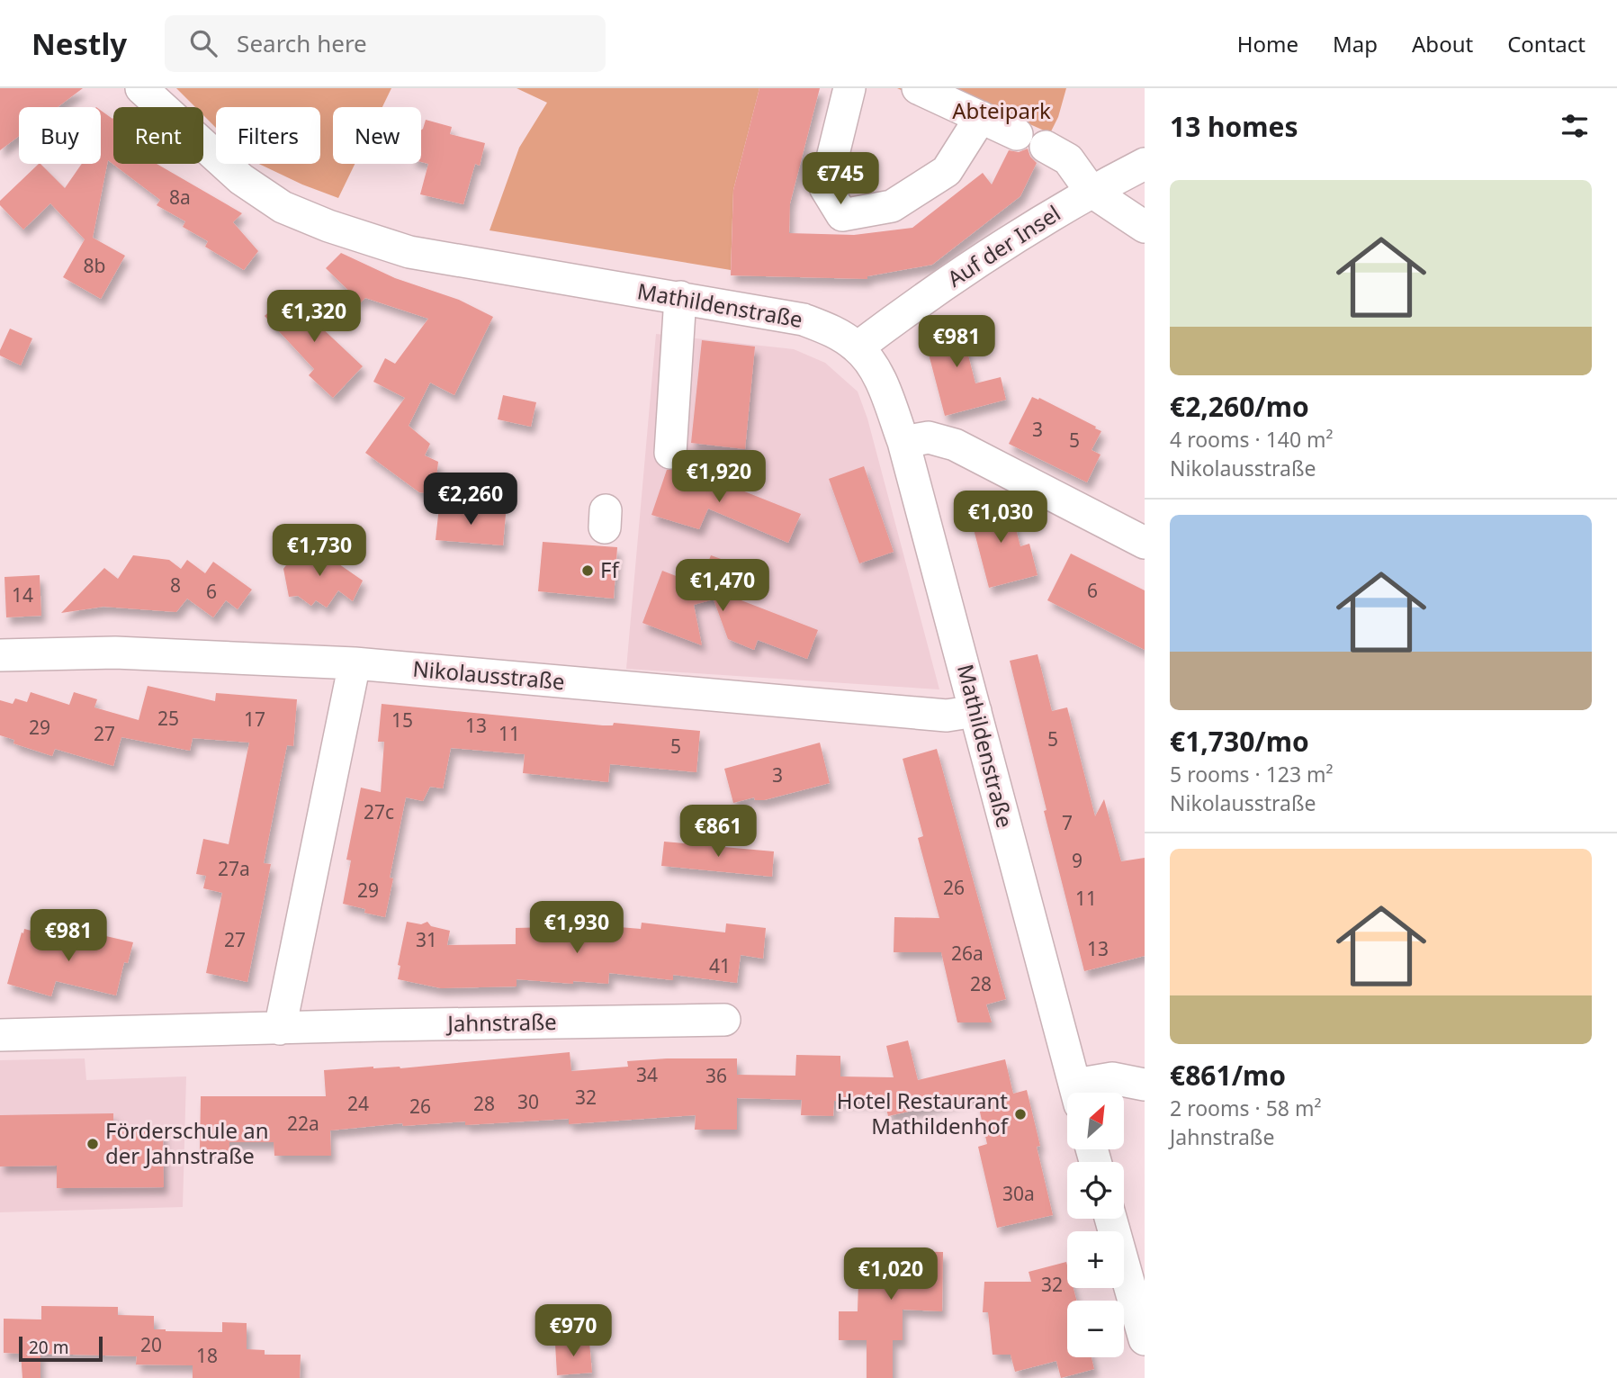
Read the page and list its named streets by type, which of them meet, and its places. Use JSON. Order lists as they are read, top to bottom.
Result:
{
  "streets": {
    "street": [
      "Auf der Insel",
      "Mathildenstraße",
      "Nikolausstraße",
      "Jahnstraße"
    ]
  },
  "crossings": [
    ["Auf der Insel", "Mathildenstraße"],
    ["Mathildenstraße", "Nikolausstraße"]
  ],
  "parks": ["Abteipark"],
  "places": ["Ff", "Hotel Restaurant Mathildenhof", "Förderschule an der Jahnstraße"],
  "house_numbers": [
    "8a",
    "8b",
    "3",
    "5",
    "8",
    "6",
    "6",
    "14",
    "25",
    "17",
    "15",
    "13",
    "29",
    "27",
    "11",
    "5",
    "5",
    "3",
    "27c",
    "7",
    "9",
    "27a",
    "26",
    "29",
    "11",
    "27",
    "31",
    "13",
    "26a",
    "41",
    "28",
    "34",
    "36",
    "32",
    "30",
    "24",
    "28",
    "26",
    "22a",
    "30a",
    "32",
    "20",
    "18"
  ],
  "scale_bar": "20 m",
  "north": "top right",
  "page": {
    "header": "Nestly",
    "search": "Search here",
    "nav": [
      "Home",
      "Map",
      "About",
      "Contact"
    ],
    "heading": "13 homes",
    "chip": [
      "Buy",
      "Rent",
      "Filters",
      "New"
    ],
    "price": [
      "€745",
      "€1,320",
      "€981",
      "€1,920",
      "€2,260",
      "€1,030",
      "€1,730",
      "€1,470",
      "€861",
      "€1,930",
      "€981",
      "€1,020",
      "€970"
    ],
    "list": [
      {
        "name": "€2,260/mo",
        "note": "4 rooms · 140 m² · Nikolausstraße"
      },
      {
        "name": "€1,730/mo",
        "note": "5 rooms · 123 m² · Nikolausstraße"
      },
      {
        "name": "€861/mo",
        "note": "2 rooms · 58 m² · Jahnstraße"
      }
    ],
    "map_buttons": ["+", "−"],
    "scale": "20 m"
  }
}
